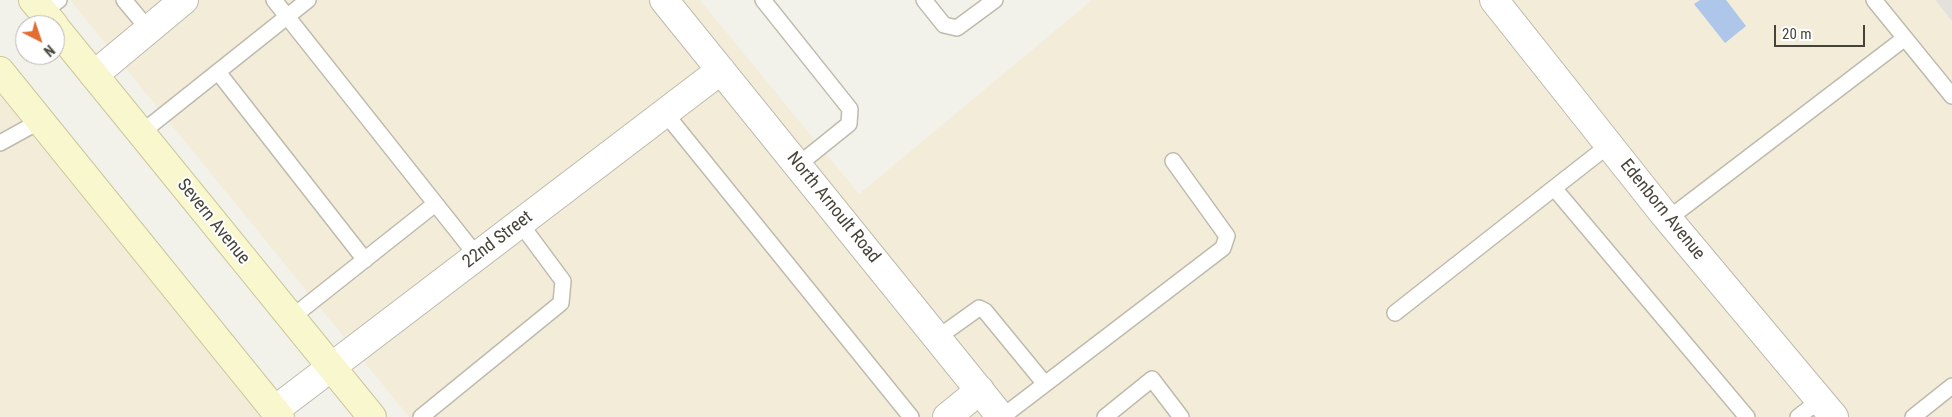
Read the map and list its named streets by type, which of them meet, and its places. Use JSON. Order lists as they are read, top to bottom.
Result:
{
  "streets": {
    "street": [
      "North Arnoult Road",
      "Edenborn Avenue",
      "Severn Avenue",
      "22nd Street"
    ]
  },
  "crossings": [
    ["North Arnoult Road", "22nd Street"],
    ["Severn Avenue", "22nd Street"]
  ],
  "scale_bar": "20 m",
  "north": "bottom right"
}
